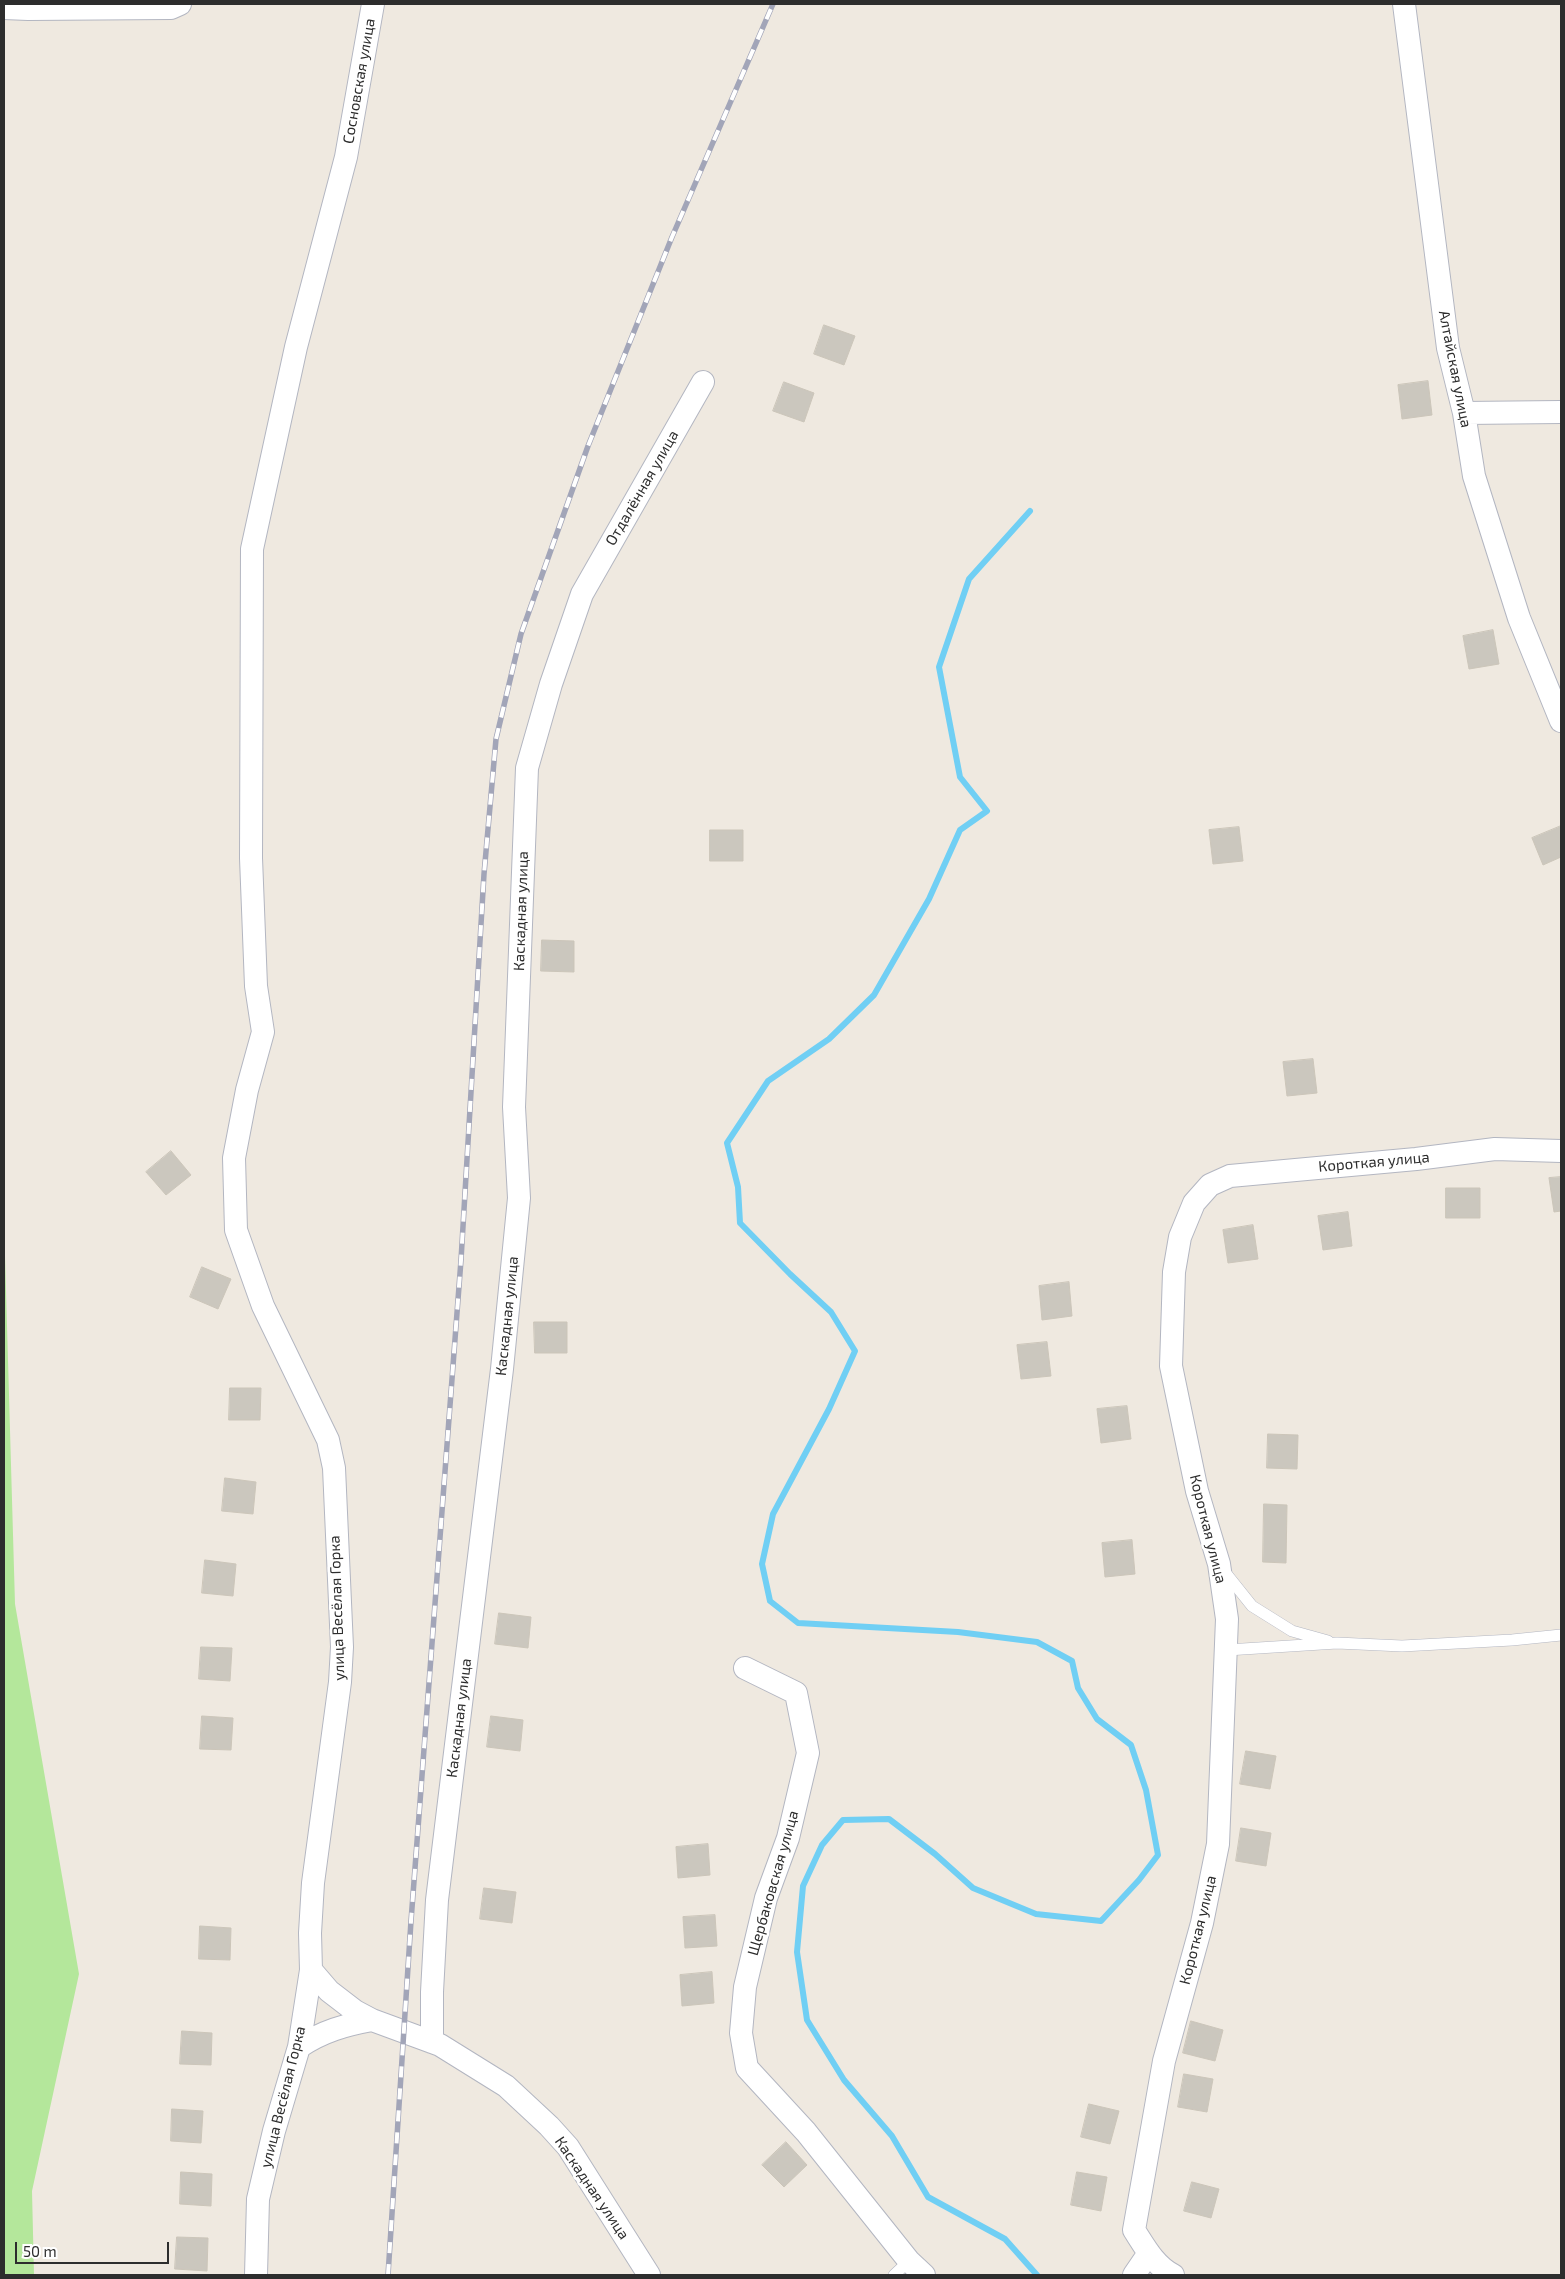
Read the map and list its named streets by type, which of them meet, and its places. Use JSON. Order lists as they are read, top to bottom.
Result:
{
  "streets": {
    "street": [
      "Сосновская улица",
      "Алтайская улица",
      "Отдалённая улица",
      "Каскадная улица",
      "Короткая улица",
      "улица Весёлая Горка",
      "Щербаковская улица"
    ]
  },
  "crossings": [
    ["Сосновская улица", "улица Весёлая Горка"],
    ["Отдалённая улица", "Каскадная улица"],
    ["Каскадная улица", "улица Весёлая Горка"]
  ],
  "scale_bar": "50 m"
}
